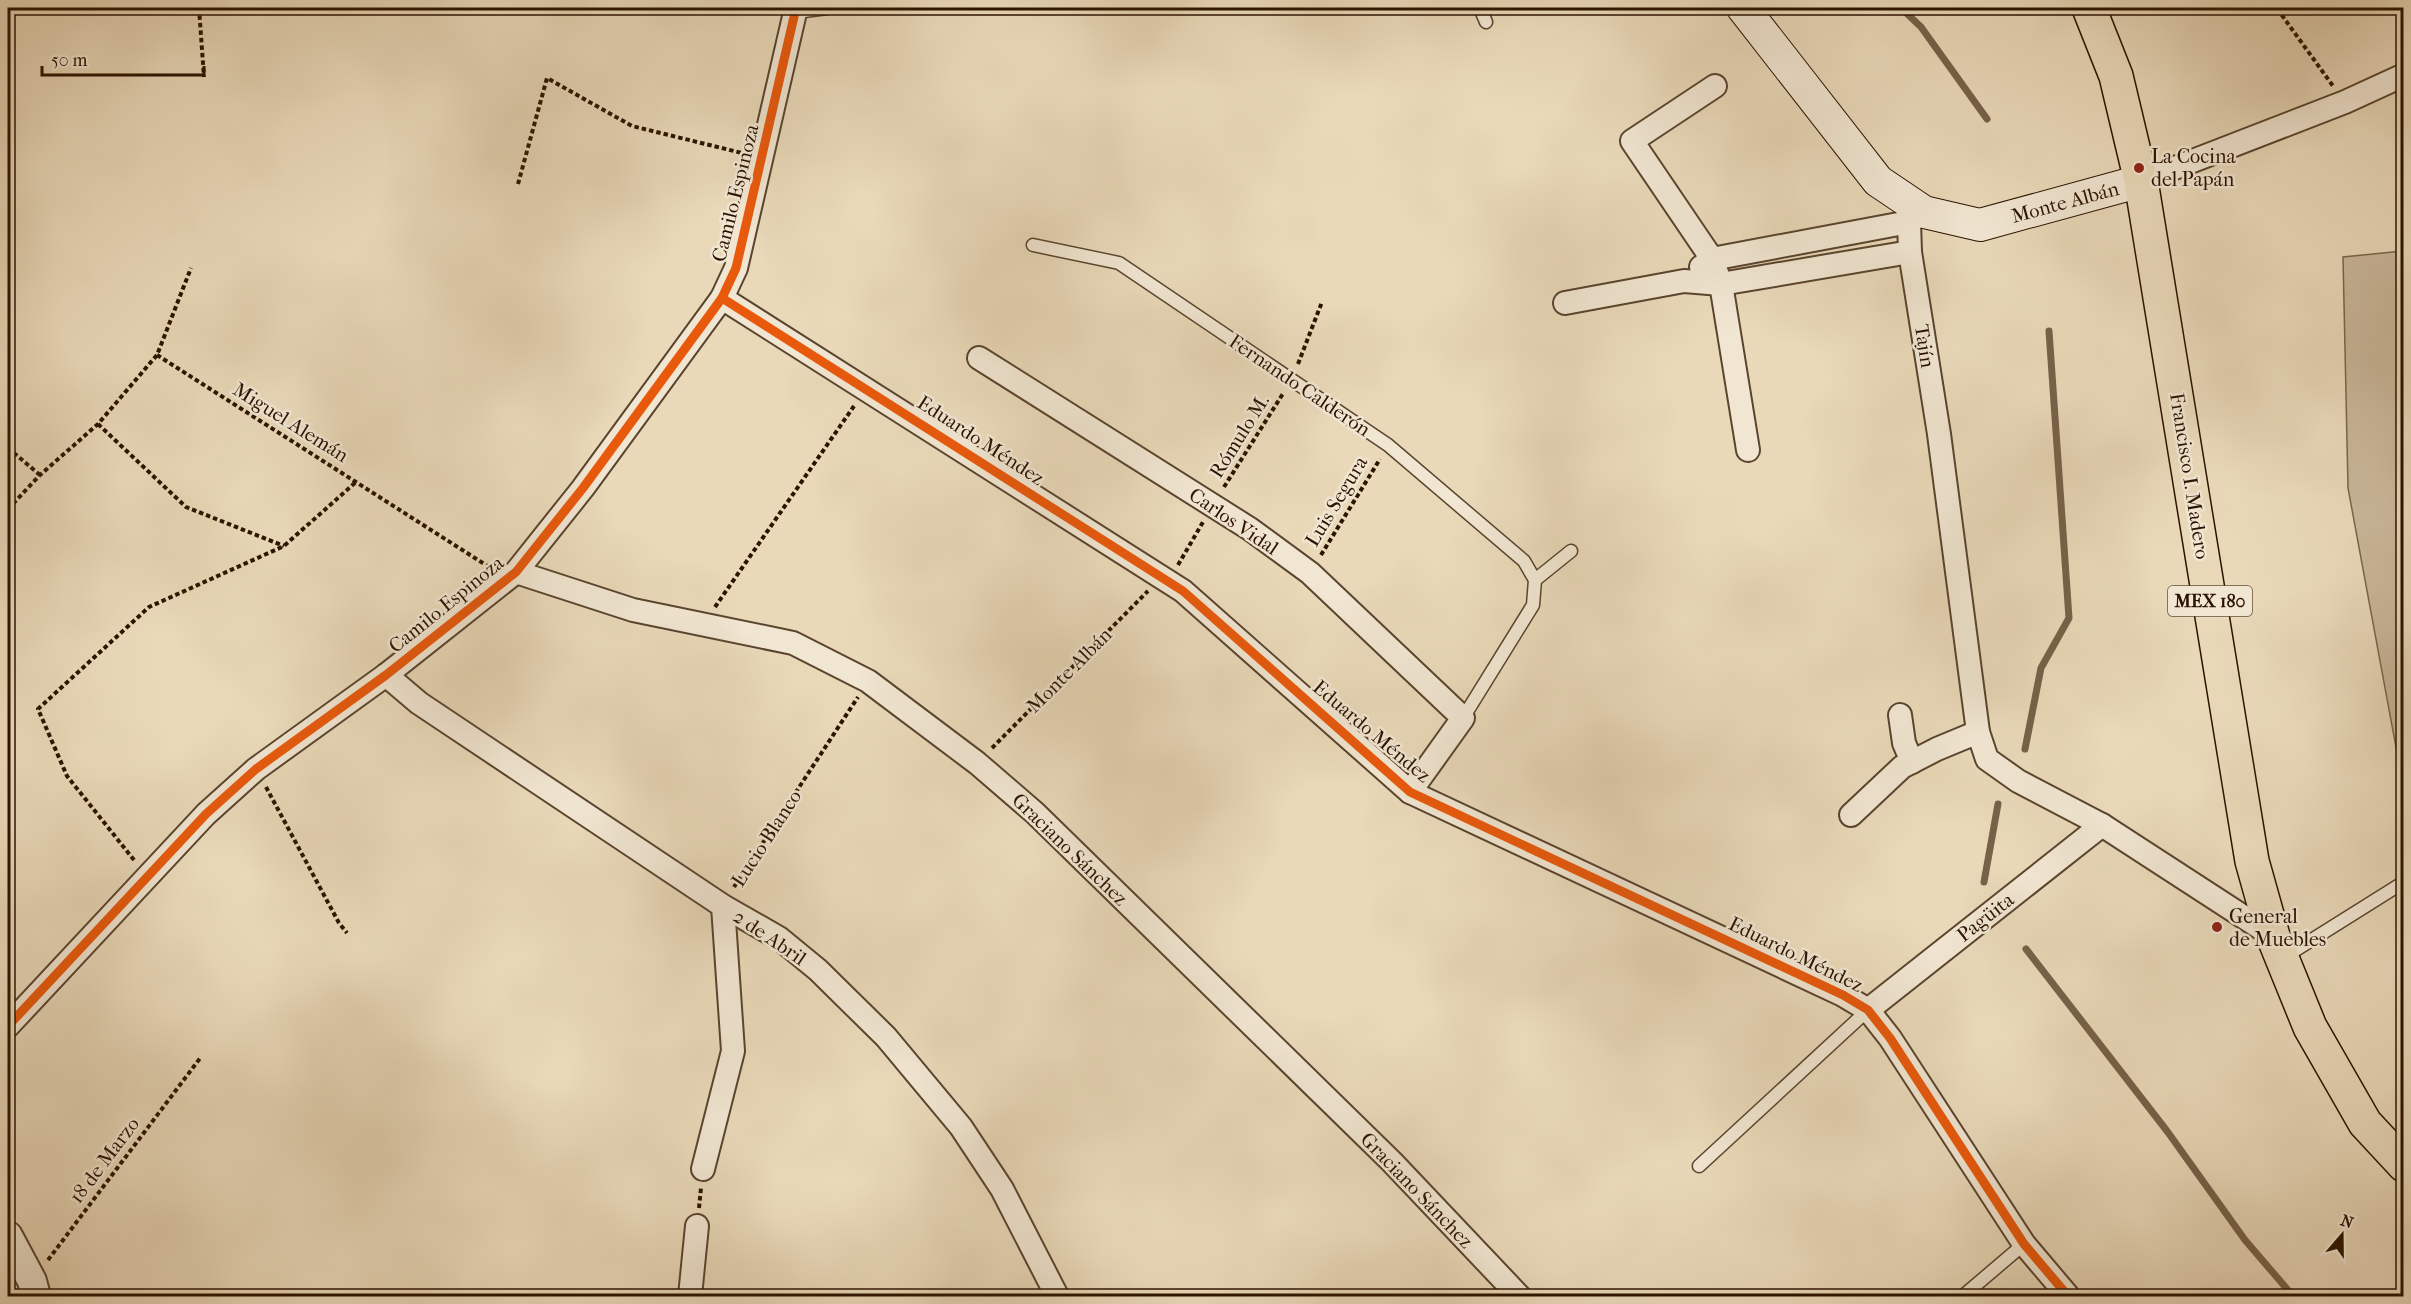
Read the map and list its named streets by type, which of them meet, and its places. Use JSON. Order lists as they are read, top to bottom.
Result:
{
  "streets": {
    "main road": ["Monte Albán", "Francisco I. Madero", "MEX 180"],
    "street": [
      "Camilo Espinoza",
      "Tajín",
      "Eduardo Méndez",
      "Carlos Vidal",
      "Lucio Blanco",
      "Graciano Sánchez",
      "Pagüita",
      "2 de Abril"
    ],
    "lane": ["Fernando Calderón"],
    "path": [
      "Miguel Alemán",
      "Rómulo M.",
      "Luis Segura",
      "18 de Marzo"
    ]
  },
  "crossings": [
    ["Camilo Espinoza", "Miguel Alemán"],
    ["Camilo Espinoza", "Eduardo Méndez"],
    ["Camilo Espinoza", "Graciano Sánchez"],
    ["Camilo Espinoza", "2 de Abril"],
    ["Monte Albán", "Tajín"],
    ["Monte Albán", "Rómulo M."],
    ["Monte Albán", "Eduardo Méndez"],
    ["Monte Albán", "Francisco I. Madero"],
    ["Monte Albán", "Graciano Sánchez"],
    ["Tajín", "Pagüita"],
    ["Fernando Calderón", "Rómulo M."],
    ["Fernando Calderón", "Luis Segura"],
    ["Rómulo M.", "Eduardo Méndez"],
    ["Rómulo M.", "Carlos Vidal"],
    ["Eduardo Méndez", "Pagüita"],
    ["Luis Segura", "Carlos Vidal"],
    ["Lucio Blanco", "Graciano Sánchez"],
    ["Lucio Blanco", "2 de Abril"]
  ],
  "places": ["La Cocina del Papán", "General de Muebles"],
  "scale_bar": "50 m",
  "north": "top"
}
